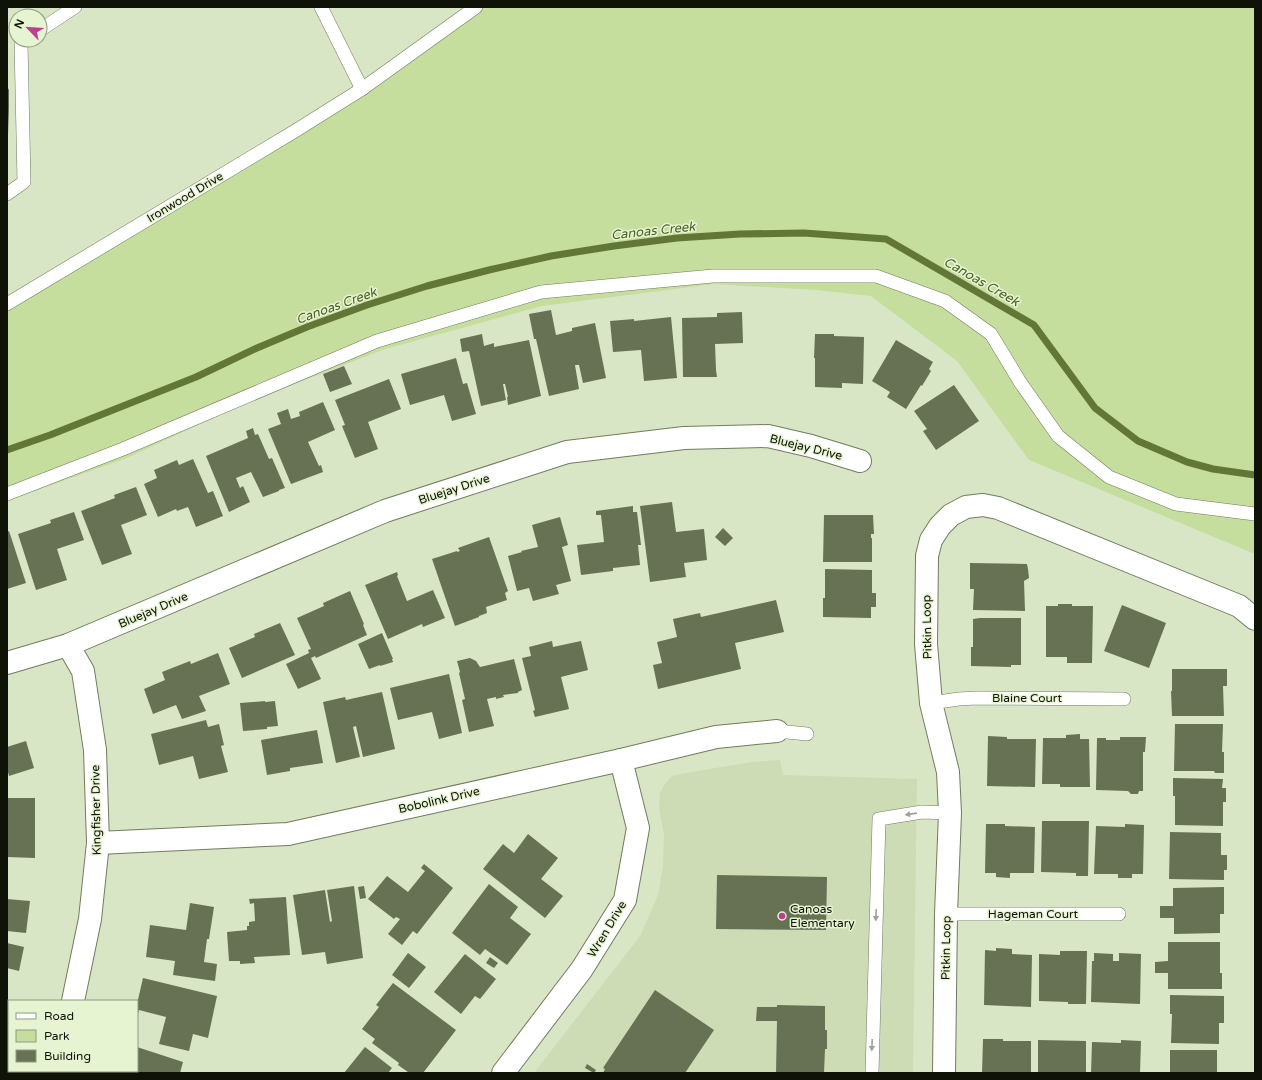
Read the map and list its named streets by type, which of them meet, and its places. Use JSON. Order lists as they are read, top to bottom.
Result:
{
  "streets": {
    "street": [
      "Bluejay Drive",
      "Pitkin Loop",
      "Bobolink Drive",
      "Kingfisher Drive",
      "Wren Drive"
    ],
    "lane": ["Ironwood Drive", "Blaine Court", "Hageman Court"]
  },
  "crossings": [
    ["Bluejay Drive", "Kingfisher Drive"],
    ["Pitkin Loop", "Blaine Court"],
    ["Pitkin Loop", "Hageman Court"],
    ["Bobolink Drive", "Kingfisher Drive"],
    ["Bobolink Drive", "Wren Drive"]
  ],
  "water": ["Canoas Creek"],
  "places": ["Canoas Elementary"],
  "legend": ["Road", "Park", "Building"],
  "north": "top left"
}
